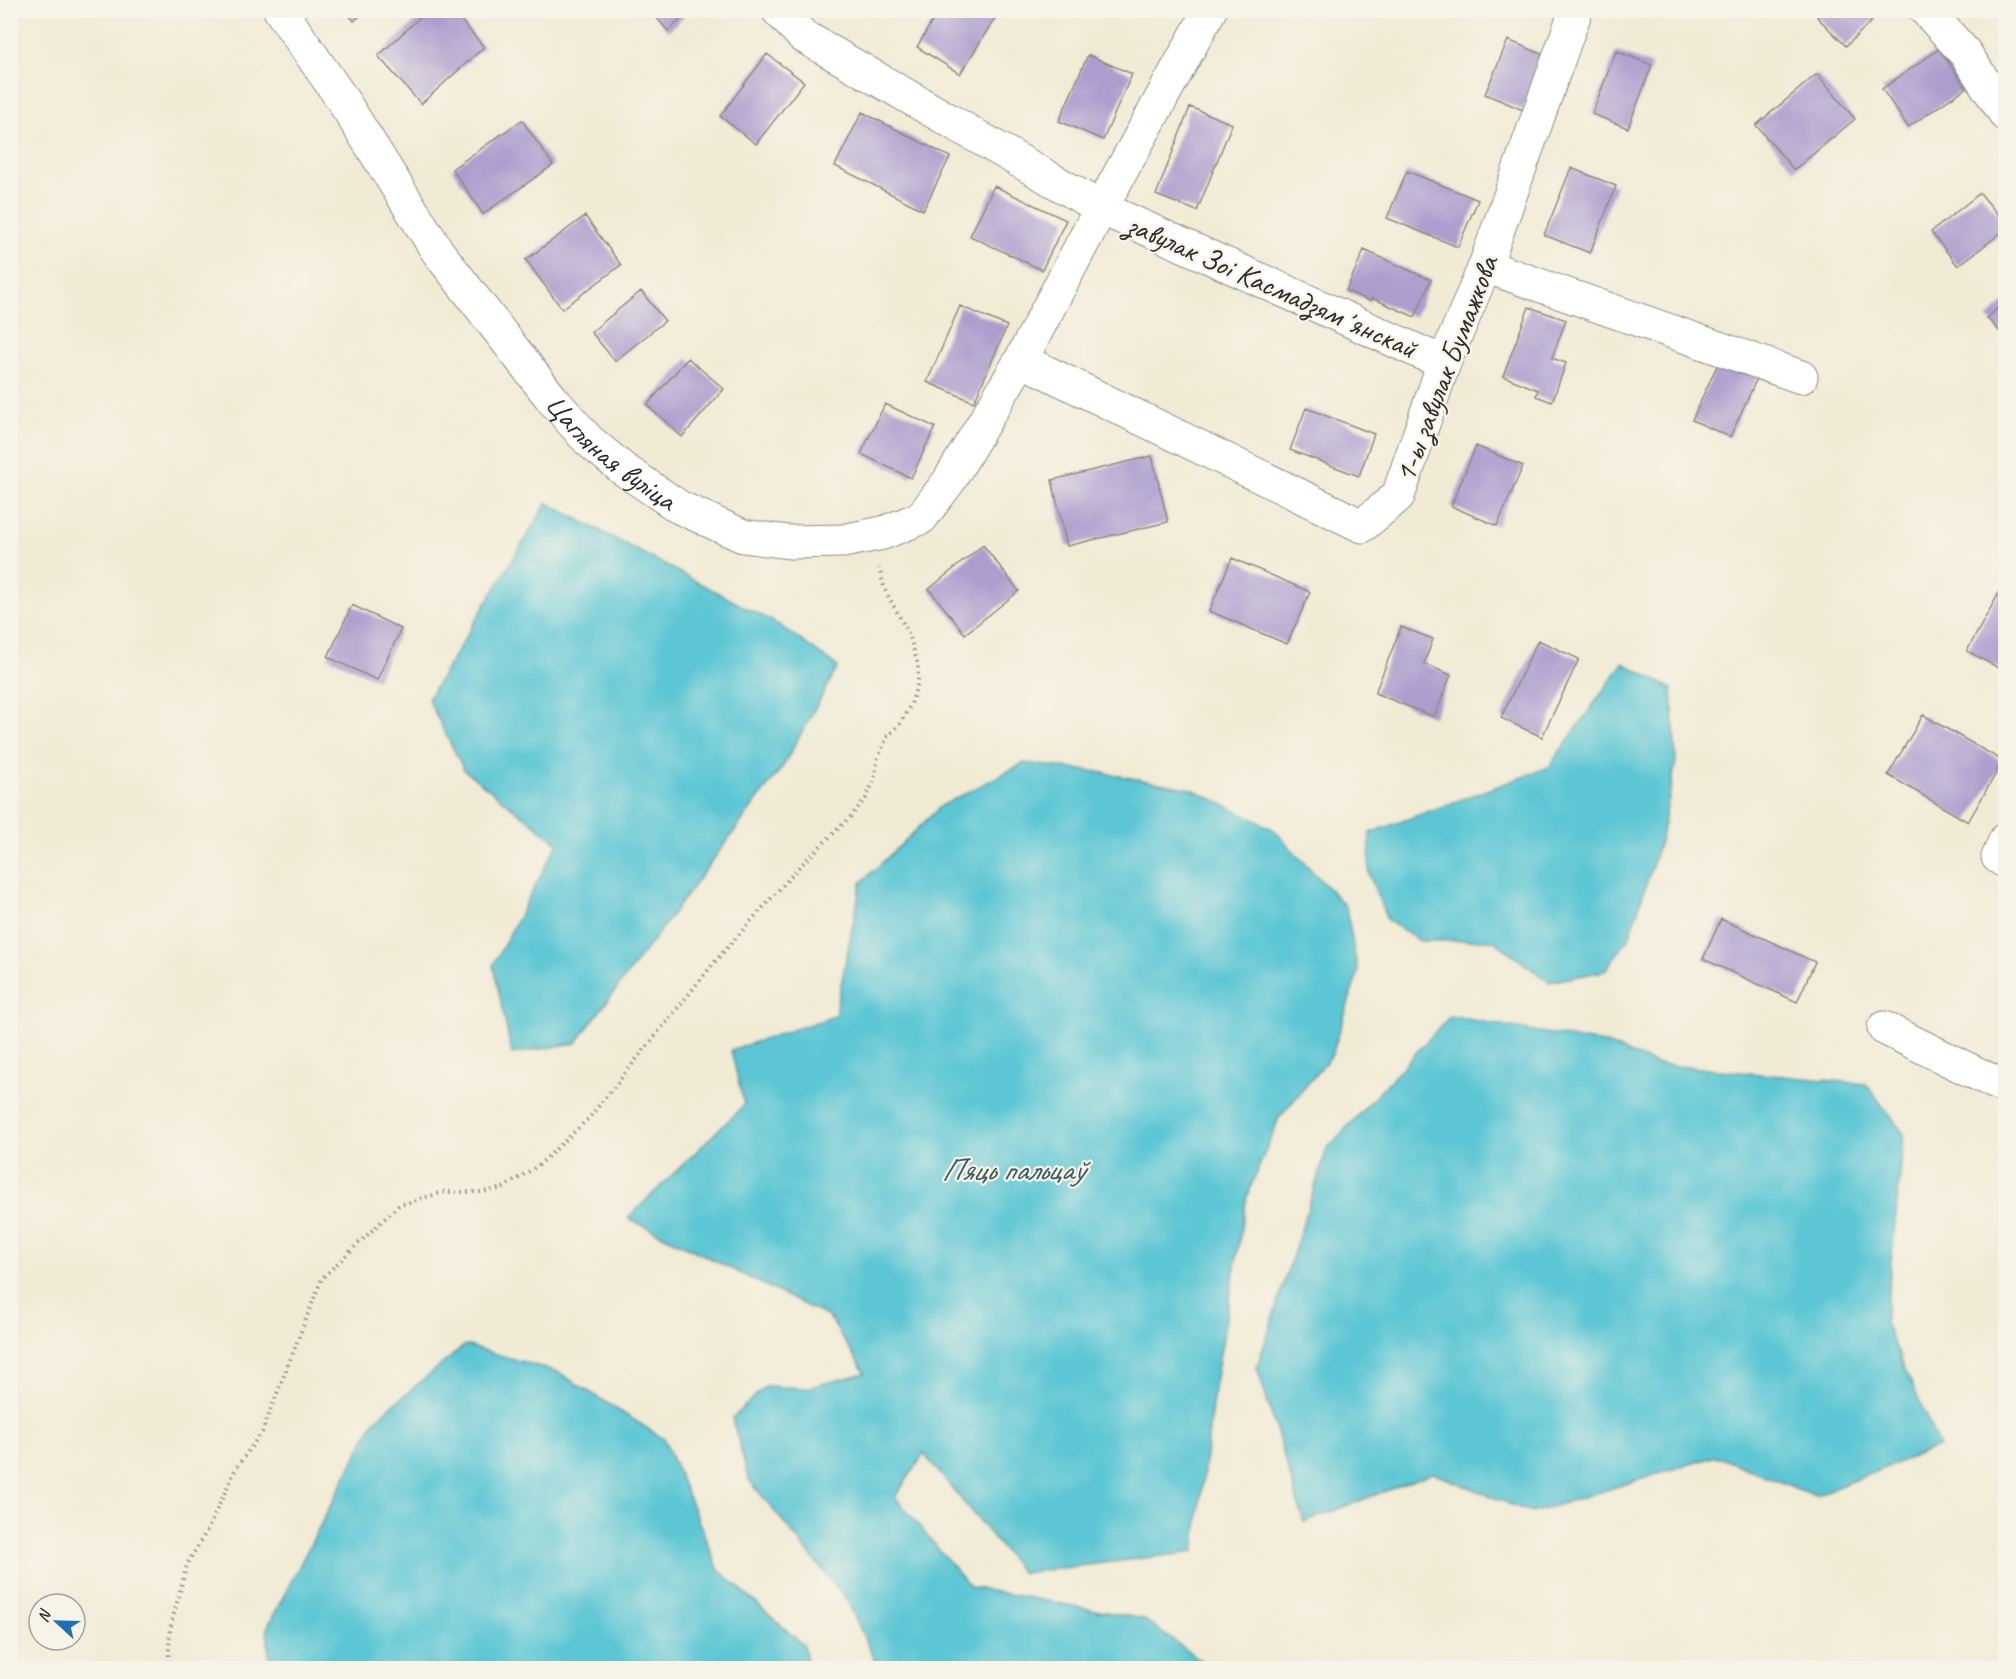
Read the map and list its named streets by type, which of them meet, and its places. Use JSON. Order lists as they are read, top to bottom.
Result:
{
  "streets": {
    "street": ["завулак Зоі Касмадзямʼянскай", "1-ы завулак Бумажкова", "Цагляная вуліца"]
  },
  "crossings": [
    ["завулак Зоі Касмадзямʼянскай", "1-ы завулак Бумажкова"],
    ["завулак Зоі Касмадзямʼянскай", "Цагляная вуліца"],
    ["1-ы завулак Бумажкова", "Цагляная вуліца"]
  ],
  "water": ["Пяць пальцаў"],
  "north": "left"
}
